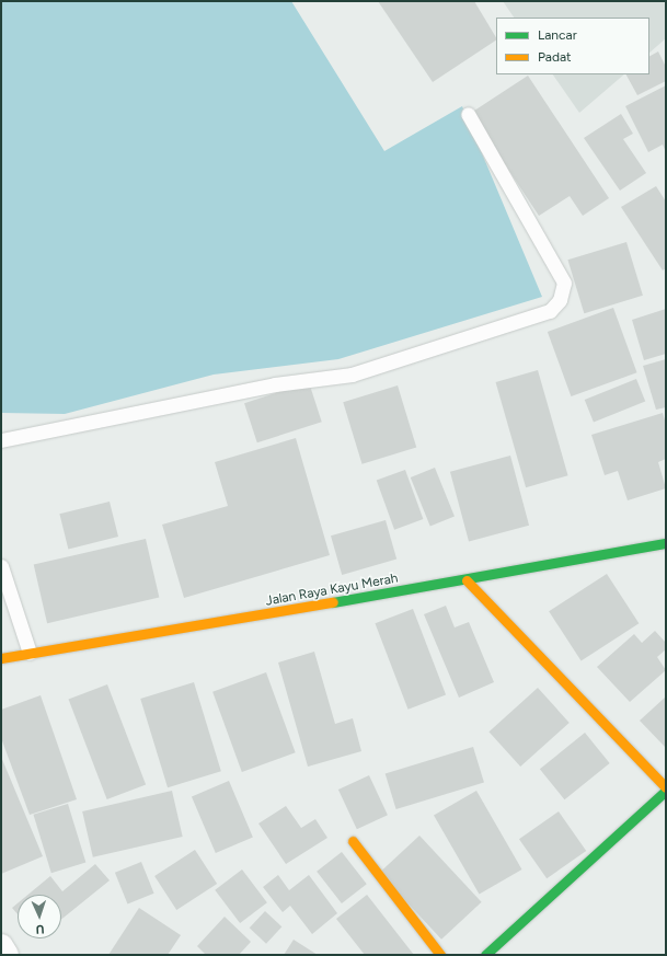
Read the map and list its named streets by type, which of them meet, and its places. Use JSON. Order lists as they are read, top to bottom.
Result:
{
  "streets": {
    "main road": ["Jalan Raya Kayu Merah"]
  },
  "legend": ["Lancar", "Padat"],
  "north": "bottom"
}
